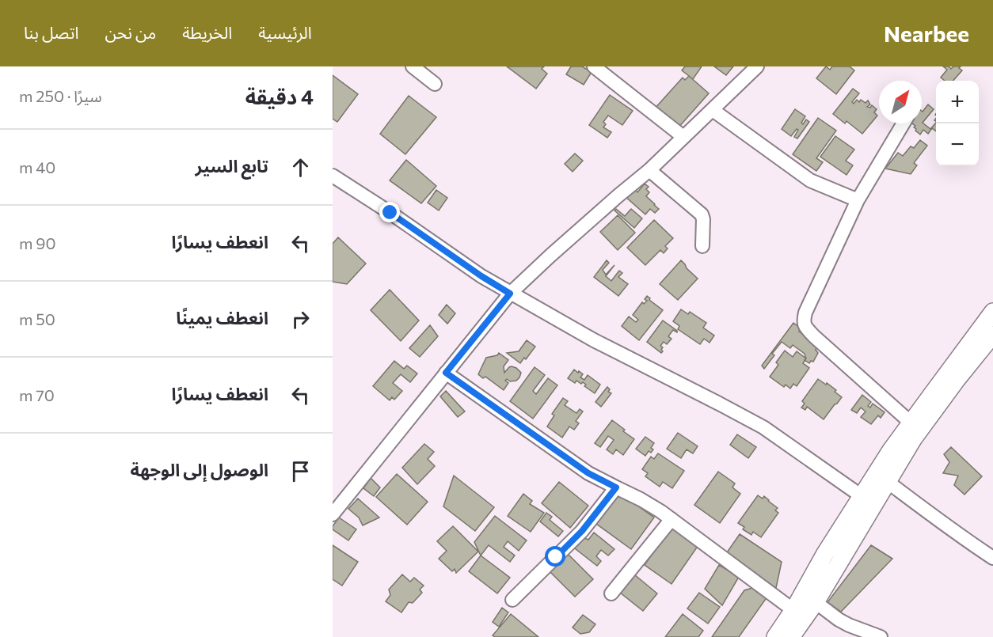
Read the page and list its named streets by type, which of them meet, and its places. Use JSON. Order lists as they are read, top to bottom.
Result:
{
  "north": "top right",
  "page": {
    "header": "Nearbee",
    "nav": [
      "الرئيسية",
      "الخريطة",
      "من نحن",
      "اتصل بنا"
    ],
    "heading": ["4 دقيقة", "سيرًا · 250 m"],
    "map_buttons": ["+", "−"],
    "list": [
      ["تابع السير", "40 m"],
      ["انعطف يسارًا", "90 m"],
      ["انعطف يمينًا", "50 m"],
      ["انعطف يسارًا", "70 m"],
      "الوصول إلى الوجهة"
    ]
  }
}
